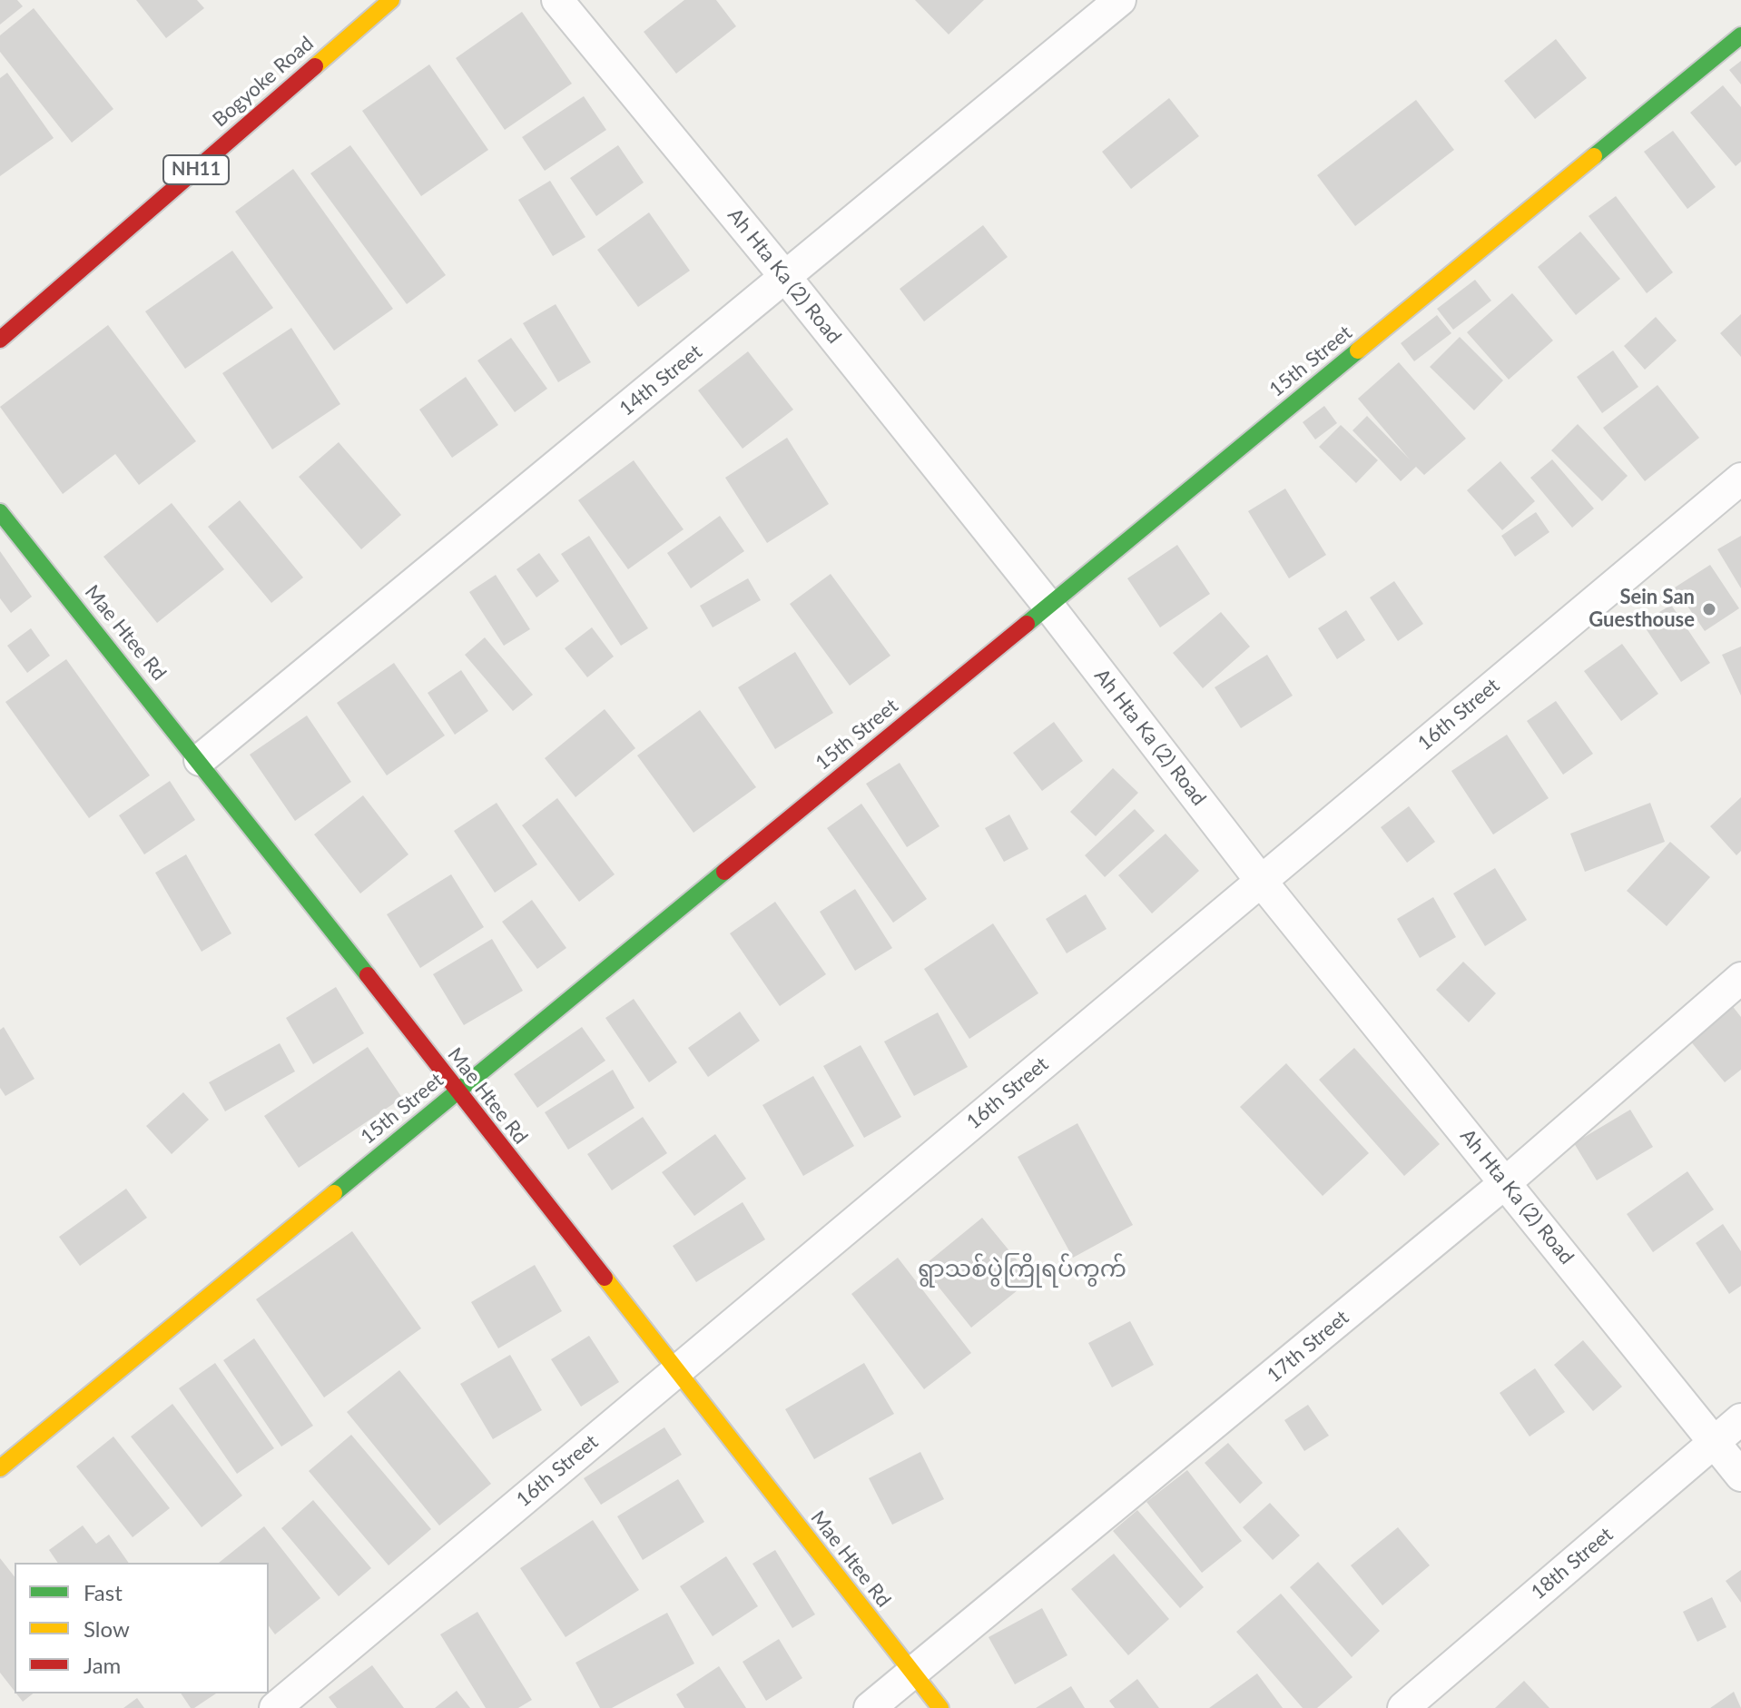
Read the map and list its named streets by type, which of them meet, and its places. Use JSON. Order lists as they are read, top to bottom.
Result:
{
  "streets": {
    "main road": [
      "Bogyoke Road",
      "NH11",
      "15th Street",
      "Mae Htee Rd"
    ],
    "street": [
      "Ah Hta Ka (2) Road",
      "14th Street",
      "16th Street",
      "17th Street",
      "18th Street"
    ]
  },
  "crossings": [
    ["Ah Hta Ka (2) Road", "15th Street"],
    ["Ah Hta Ka (2) Road", "14th Street"],
    ["Ah Hta Ka (2) Road", "16th Street"],
    ["Ah Hta Ka (2) Road", "17th Street"],
    ["Ah Hta Ka (2) Road", "18th Street"],
    ["15th Street", "Mae Htee Rd"],
    ["14th Street", "Mae Htee Rd"],
    ["Mae Htee Rd", "16th Street"],
    ["Mae Htee Rd", "17th Street"]
  ],
  "districts": ["ရွာသစ်ပွဲကြိုရပ်ကွက်"],
  "places": ["Sein San Guesthouse"],
  "legend": ["Fast", "Slow", "Jam"]
}
